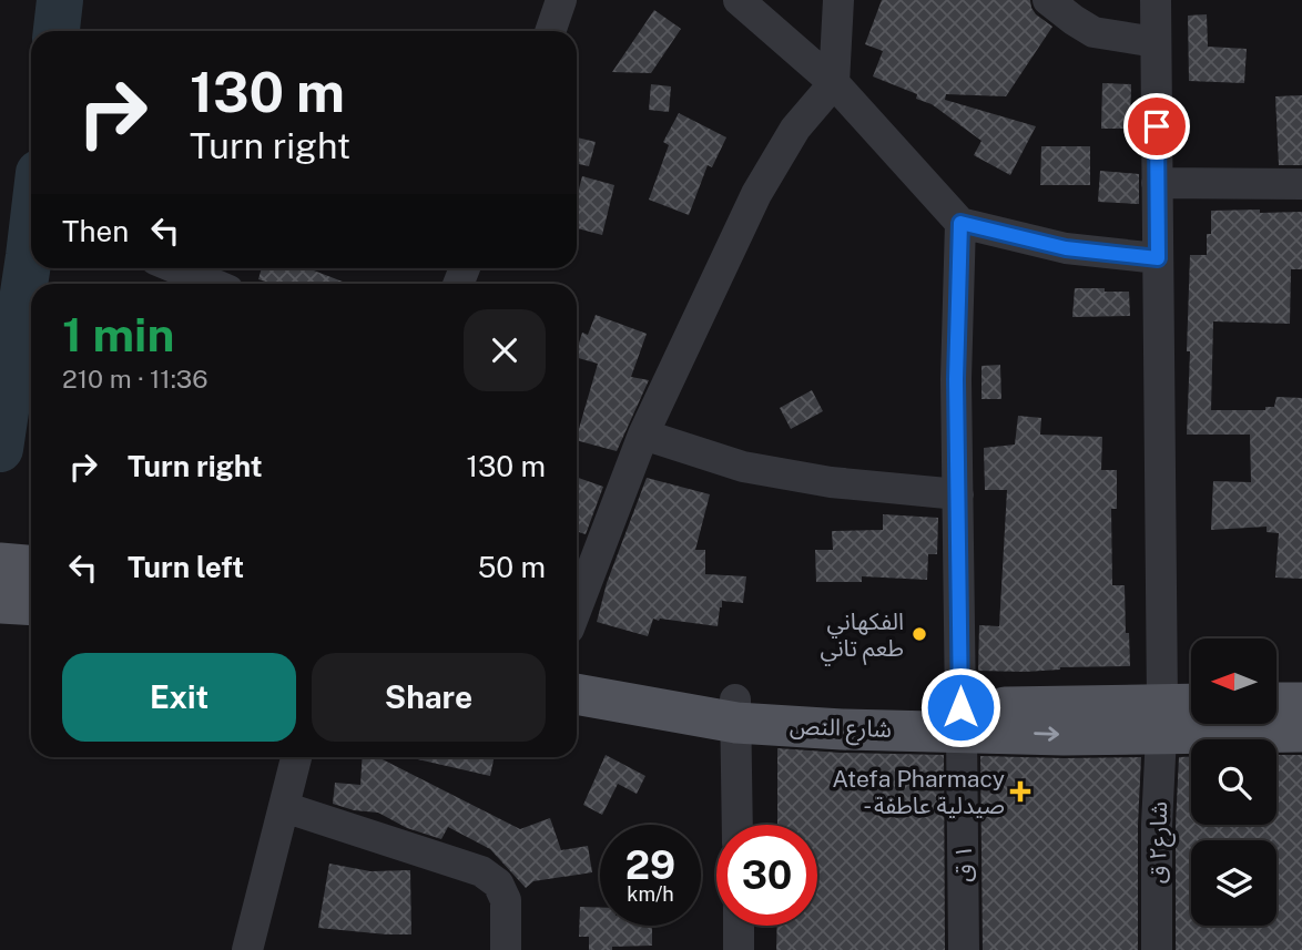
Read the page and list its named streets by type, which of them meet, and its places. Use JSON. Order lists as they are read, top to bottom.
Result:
{
  "streets": {
    "main road": ["شارع النص"],
    "street": ["شارع٢ ق", "١ ق"]
  },
  "crossings": [
    ["شارع النص", "شارع٢ ق"],
    ["شارع النص", "١ ق"]
  ],
  "places": {
    "other": ["الفكهاني طعم تاني"],
    "health": ["Atefa Pharmacy - صيدلية عاطفة"]
  },
  "north": "left",
  "page": {
    "turn": ["130 m", "Turn right"],
    "then": "Then",
    "heading": ["1 min", "210 m · 11:36"],
    "list": [
      {
        "name": "Turn right",
        "value": "130 m"
      },
      {
        "name": "Turn left",
        "value": "50 m"
      }
    ],
    "buttons": ["Exit", "Share"],
    "speed": "29 km/h",
    "limit": "30"
  }
}
